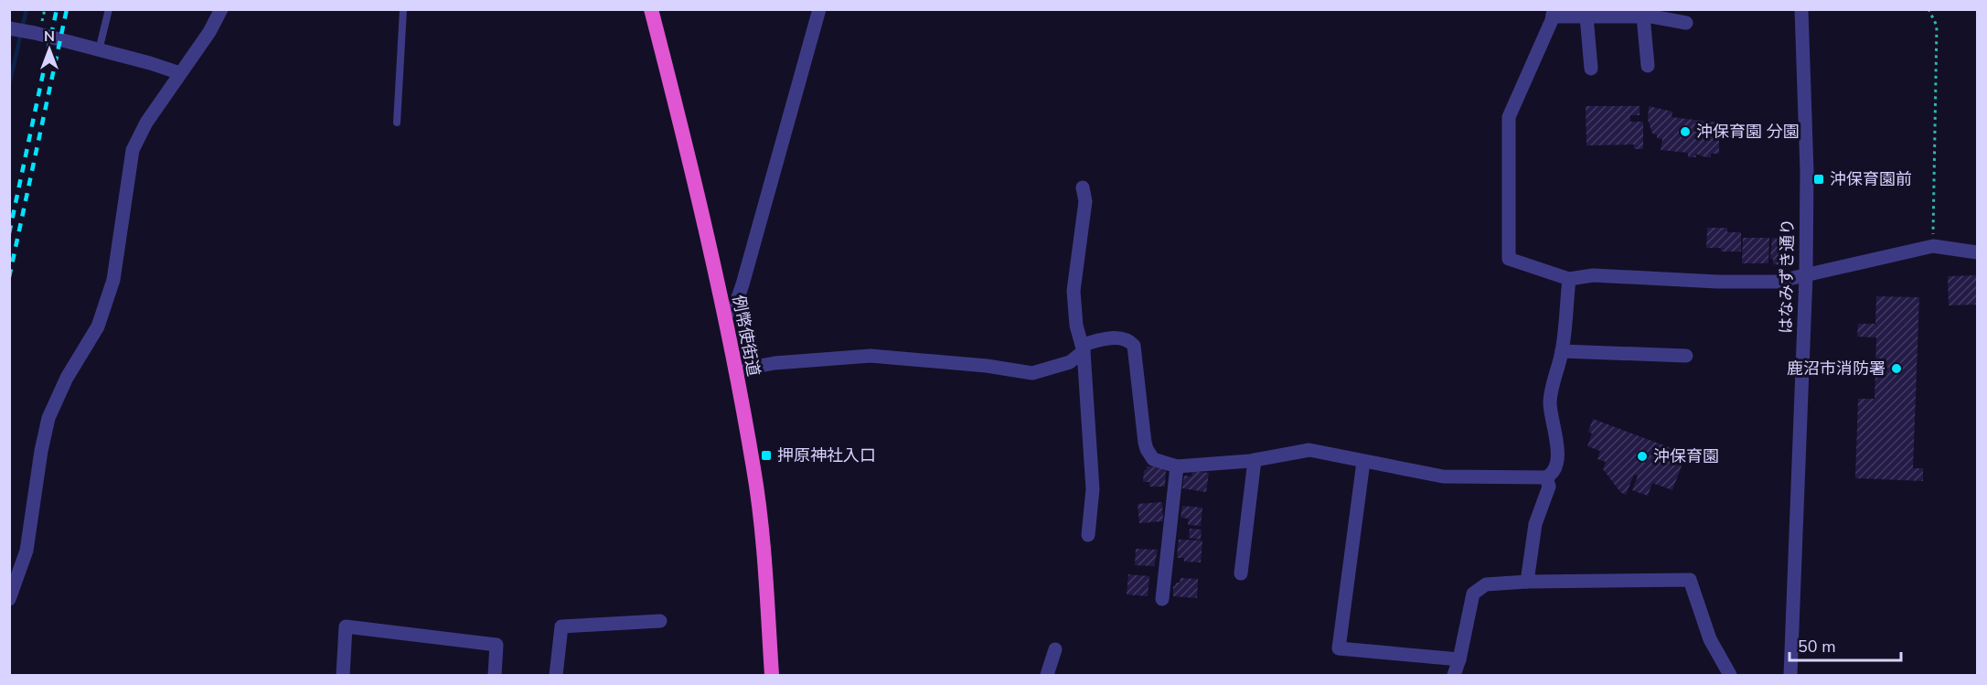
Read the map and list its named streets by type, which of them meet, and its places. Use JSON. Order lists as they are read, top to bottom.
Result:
{
  "streets": {
    "highway": ["例幣使街道"],
    "street": ["はなみずき通り"]
  },
  "places": {
    "other": ["沖保育園 分園", "鹿沼市消防署", "沖保育園"],
    "transit": ["沖保育園前", "押原神社入口"]
  },
  "scale_bar": "50 m",
  "north": "top"
}
